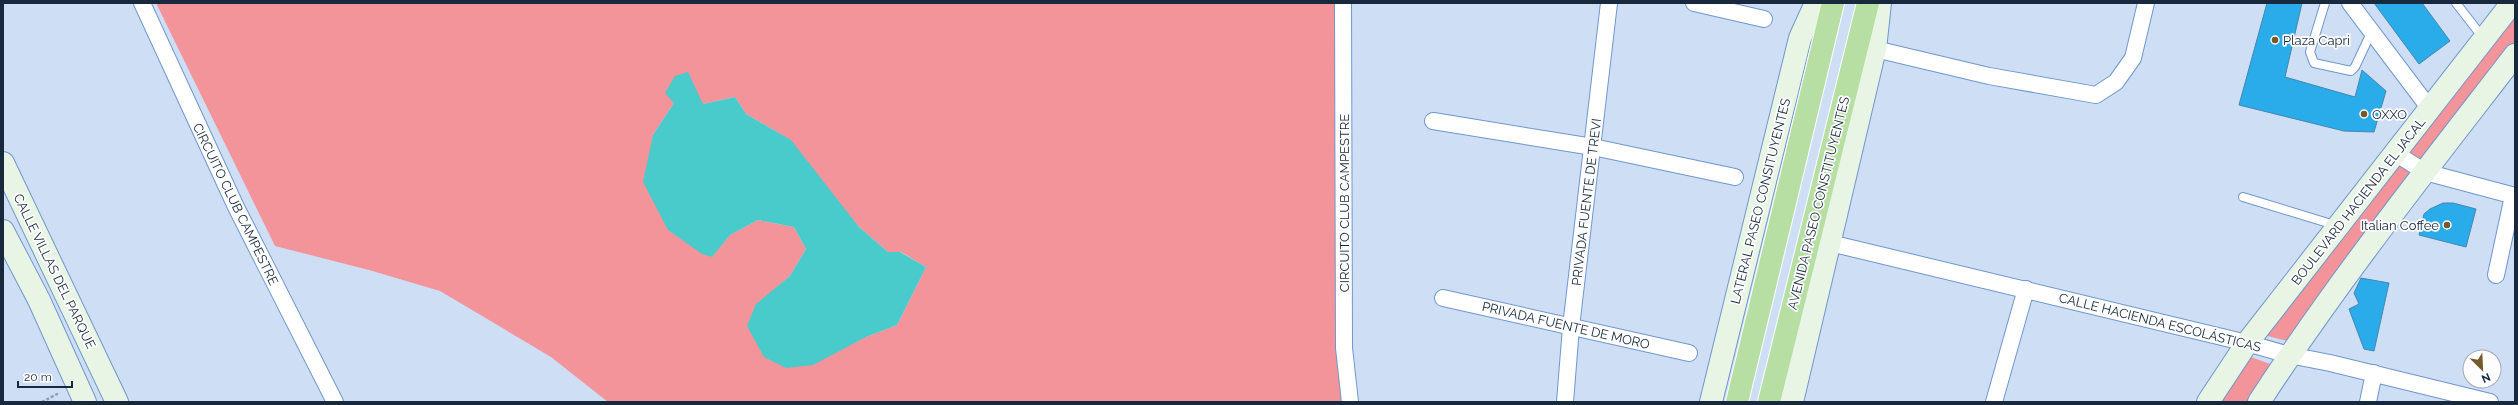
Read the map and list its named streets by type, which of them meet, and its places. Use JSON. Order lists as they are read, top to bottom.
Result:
{
  "streets": {
    "highway": ["AVENIDA PASEO CONSTITUYENTES"],
    "main road": ["LATERAL PASEO CONSITUYENTES", "BOULEVARD HACIENDA EL JACAL", "CALLE VILLAS DEL PARQUE"],
    "street": [
      "PRIVADA FUENTE DE TREVI",
      "CIRCUITO CLUB CAMPESTRE",
      "CALLE HACIENDA ESCOLÁSTICAS",
      "PRIVADA FUENTE DE MORO"
    ]
  },
  "crossings": [
    ["BOULEVARD HACIENDA EL JACAL", "CALLE HACIENDA ESCOLÁSTICAS"],
    ["PRIVADA FUENTE DE TREVI", "PRIVADA FUENTE DE MORO"]
  ],
  "places": ["Plaza Capri", "OXXO", "Italian Coffee"],
  "scale_bar": "20 m",
  "north": "bottom right"
}
